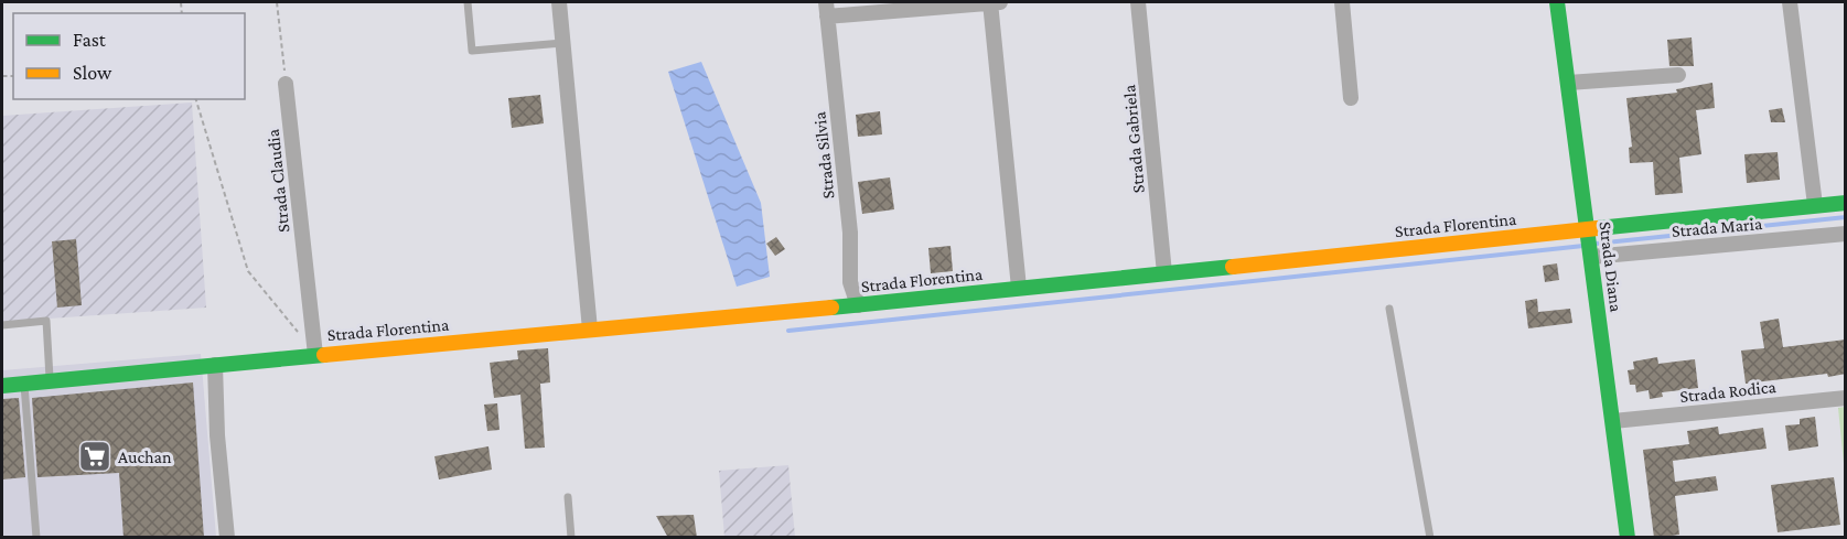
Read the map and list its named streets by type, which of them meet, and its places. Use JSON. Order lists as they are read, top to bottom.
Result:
{
  "streets": {
    "street": [
      "Strada Gabriela",
      "Strada Silvia",
      "Strada Claudia",
      "Strada Florentina",
      "Strada Maria",
      "Strada Diana",
      "Strada Rodica"
    ]
  },
  "crossings": [
    ["Strada Gabriela", "Strada Florentina"],
    ["Strada Silvia", "Strada Florentina"],
    ["Strada Claudia", "Strada Florentina"],
    ["Strada Florentina", "Strada Maria"],
    ["Strada Florentina", "Strada Diana"],
    ["Strada Maria", "Strada Diana"],
    ["Strada Diana", "Strada Rodica"]
  ],
  "places": {
    "supermarket": ["Auchan"]
  },
  "legend": ["Fast", "Slow"]
}
